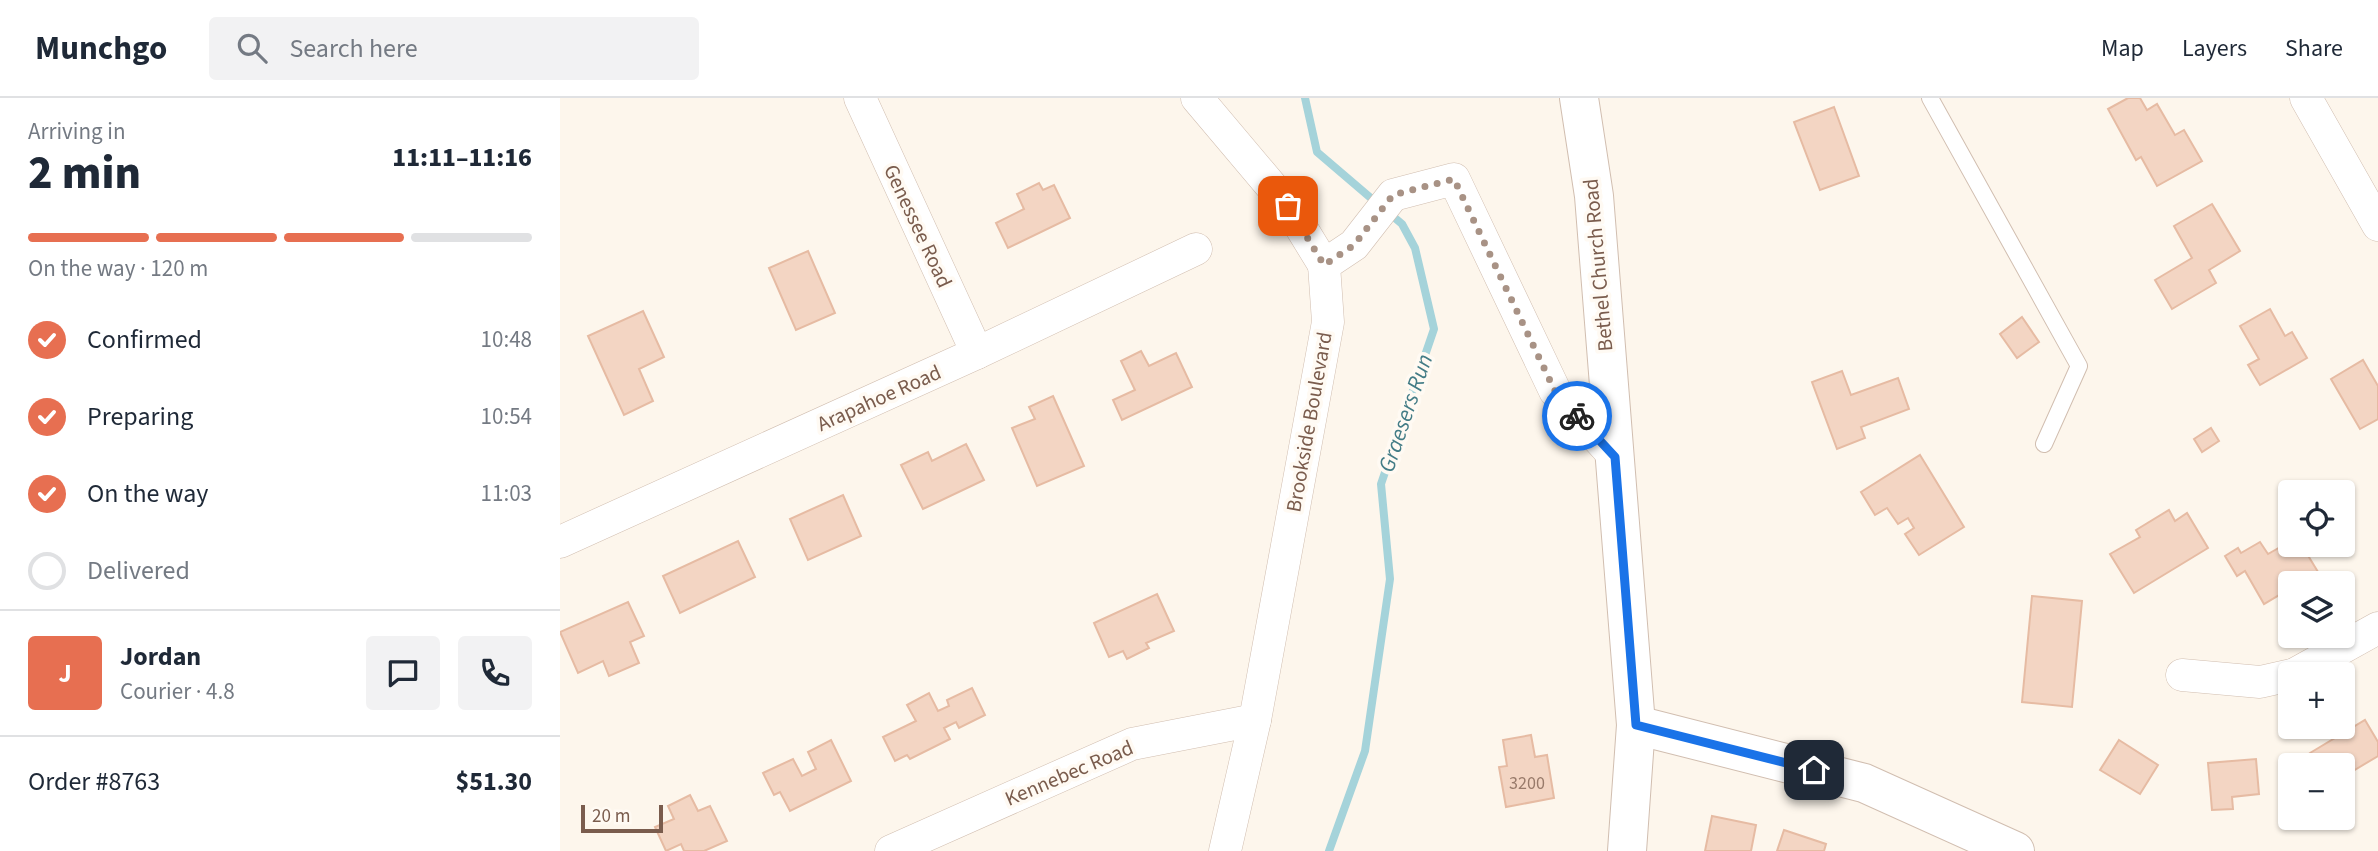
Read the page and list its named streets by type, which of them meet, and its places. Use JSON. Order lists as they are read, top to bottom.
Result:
{
  "streets": {
    "street": [
      "Genessee Road",
      "Bethel Church Road",
      "Arapahoe Road",
      "Brookside Boulevard",
      "Kennebec Road"
    ]
  },
  "crossings": [
    ["Genessee Road", "Arapahoe Road"],
    ["Brookside Boulevard", "Kennebec Road"]
  ],
  "water": ["Graesers Run"],
  "house_numbers": ["3200"],
  "scale_bar": "20 m",
  "page": {
    "header": "Munchgo",
    "search": "Search here",
    "nav": ["Map", "Layers", "Share"],
    "heading": ["2 min", "Arriving in", "11:11–11:16"],
    "panel": [
      "Jordan",
      "Courier · 4.8",
      "Order #8763",
      "$51.30"
    ],
    "bar": "On the way · 120 m",
    "list": [
      ["Confirmed", "10:48"],
      ["Preparing", "10:54"],
      ["On the way", "11:03"],
      "Delivered"
    ],
    "map_buttons": ["+", "−"],
    "round": "J",
    "scale": "20 m"
  }
}
